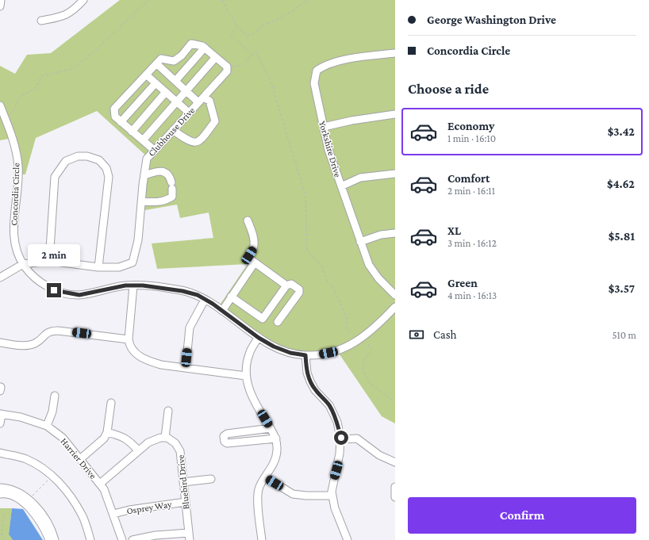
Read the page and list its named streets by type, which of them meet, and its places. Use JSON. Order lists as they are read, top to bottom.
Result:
{
  "streets": {
    "street": [
      "Clubhouse Drive",
      "Yorkshire Drive",
      "Concordia Circle",
      "Harrier Drive",
      "Bluebird Drive",
      "Osprey Way"
    ]
  },
  "crossings": [
    ["Harrier Drive", "Osprey Way"],
    ["Bluebird Drive", "Osprey Way"]
  ],
  "page": {
    "banner": ["George Washington Drive", "Concordia Circle"],
    "heading": "Choose a ride",
    "list": [
      {
        "name": "Economy",
        "note": "1 min · 16:10",
        "value": "$3.42"
      },
      {
        "name": "Comfort",
        "note": "2 min · 16:11",
        "value": "$4.62"
      },
      {
        "name": "XL",
        "note": "3 min · 16:12",
        "value": "$5.81"
      },
      {
        "name": "Green",
        "note": "4 min · 16:13",
        "value": "$3.57"
      }
    ],
    "bubble": "2 min",
    "pay": ["Cash", "510 m"],
    "buttons": "Confirm"
  }
}
